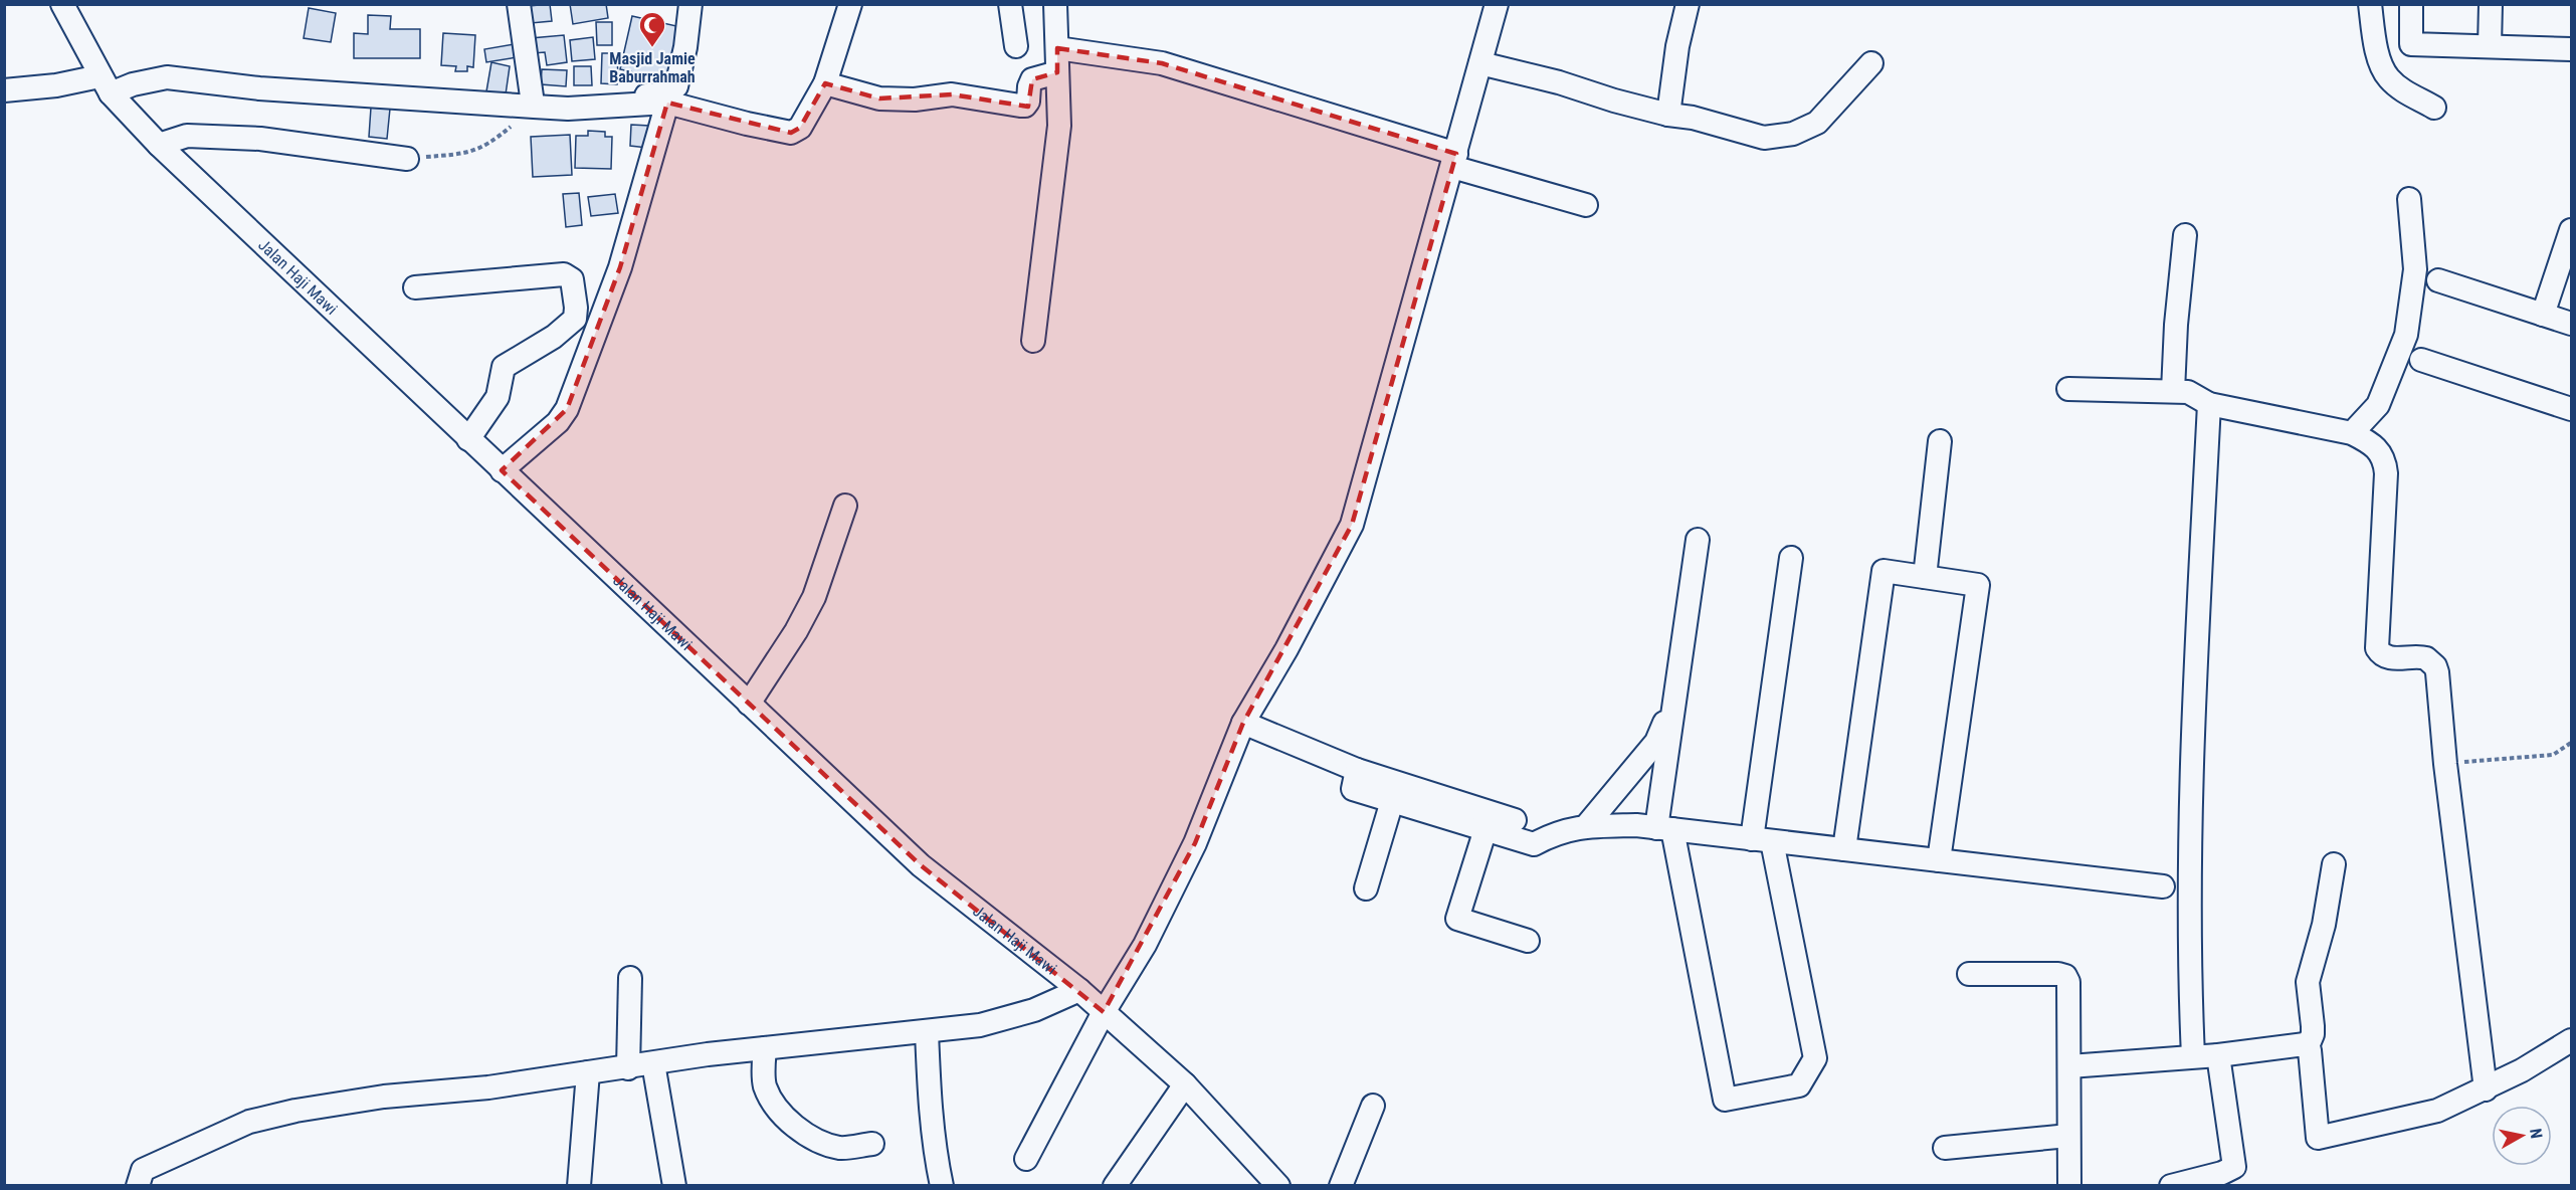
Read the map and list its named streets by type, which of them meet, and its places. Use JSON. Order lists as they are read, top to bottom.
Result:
{
  "streets": {
    "street": ["Jalan Haji Mawi"]
  },
  "places": {
    "mosque": ["Masjid Jamie Baburrahmah"]
  },
  "north": "right"
}
